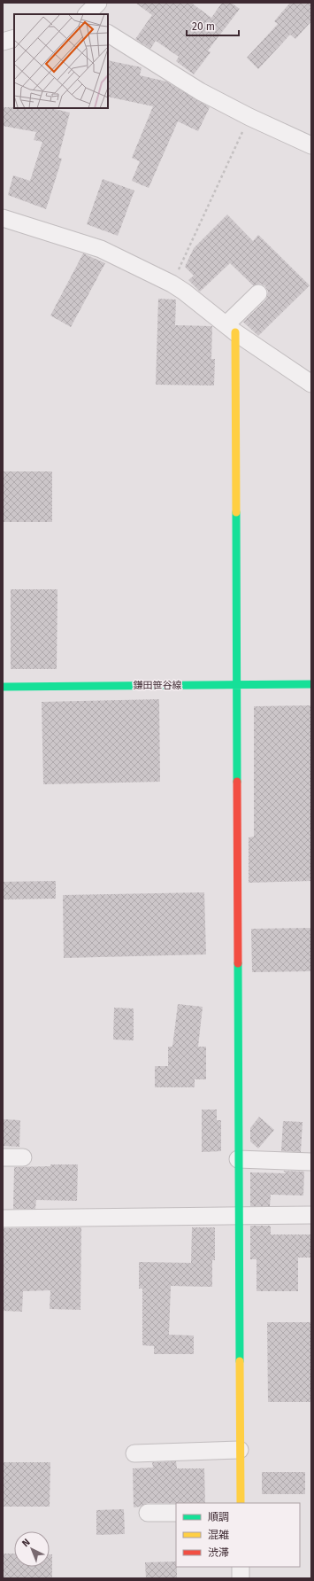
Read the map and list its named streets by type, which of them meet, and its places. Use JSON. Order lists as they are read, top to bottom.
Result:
{
  "streets": {
    "street": ["鎌田笹谷線"]
  },
  "legend": ["順調", "混雑", "渋滞"],
  "scale_bar": "20 m",
  "north": "top left"
}
